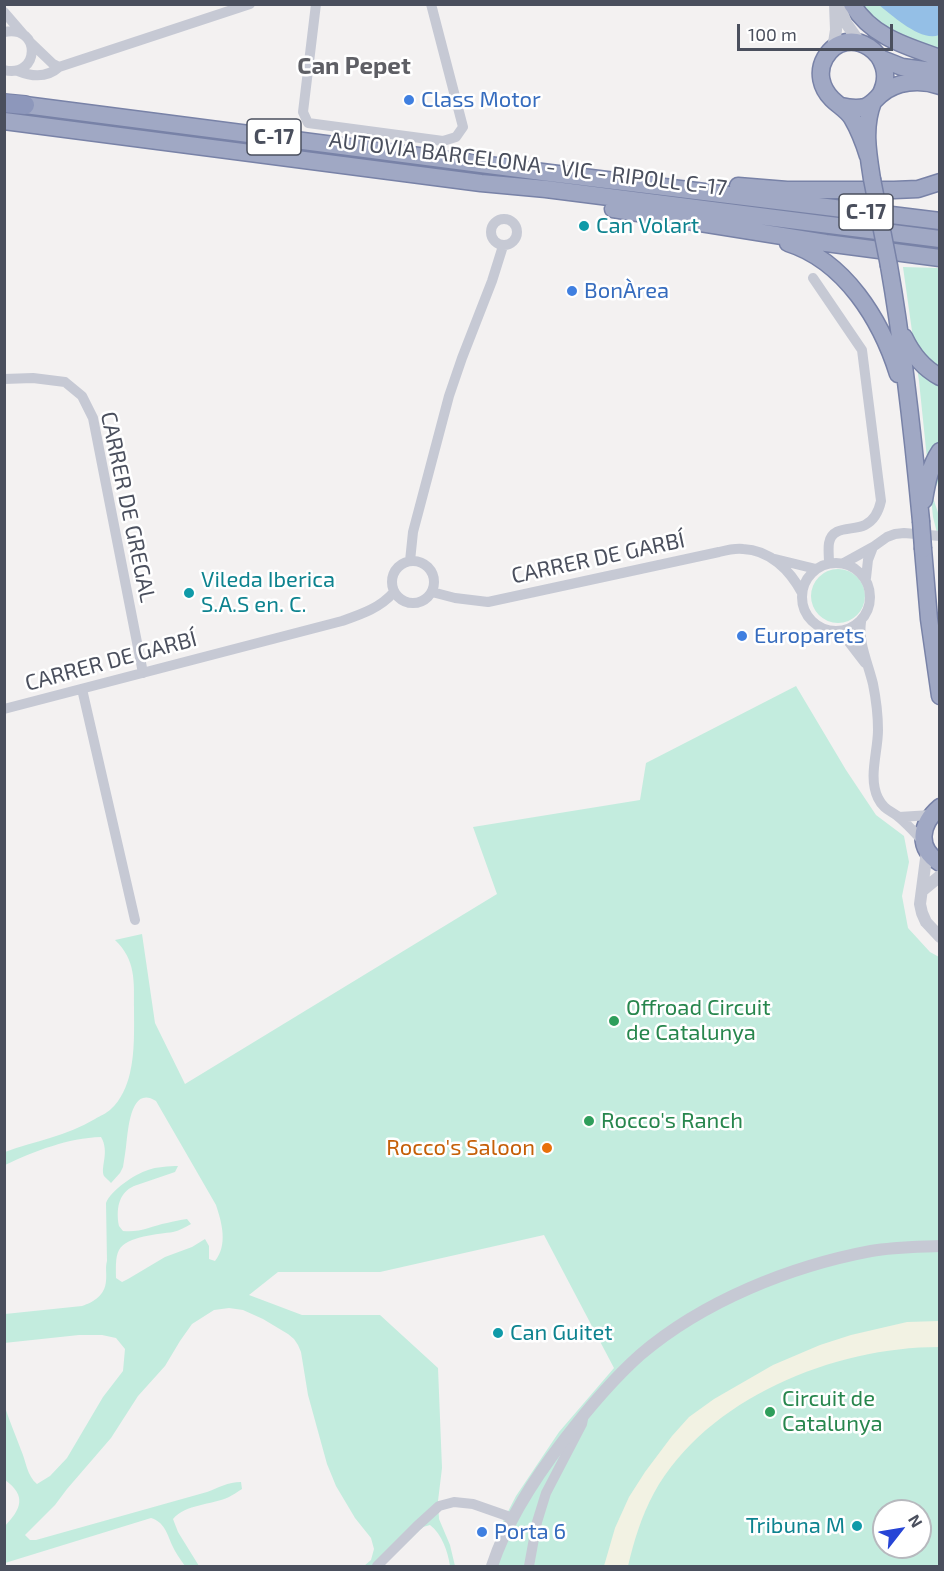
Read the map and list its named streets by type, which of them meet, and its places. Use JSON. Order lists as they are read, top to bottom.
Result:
{
  "streets": {
    "highway": ["C-17", "AUTOVIA BARCELONA - VIC - RIPOLL C-17"],
    "street": ["CARRER DE GREGAL", "CARRER DE GARBÍ"]
  },
  "crossings": [
    ["CARRER DE GREGAL", "CARRER DE GARBÍ"]
  ],
  "districts": ["Can Pepet"],
  "places": [
    "Class Motor",
    "Can Volart",
    "BonÀrea",
    "Vileda Iberica S.A.S en. C.",
    "Europarets",
    "Offroad Circuit de Catalunya",
    "Rocco's Ranch",
    "Rocco's Saloon",
    "Can Guitet",
    "Circuit de Catalunya",
    "Tribuna M",
    "Porta 6"
  ],
  "scale_bar": "100 m",
  "north": "top right"
}
